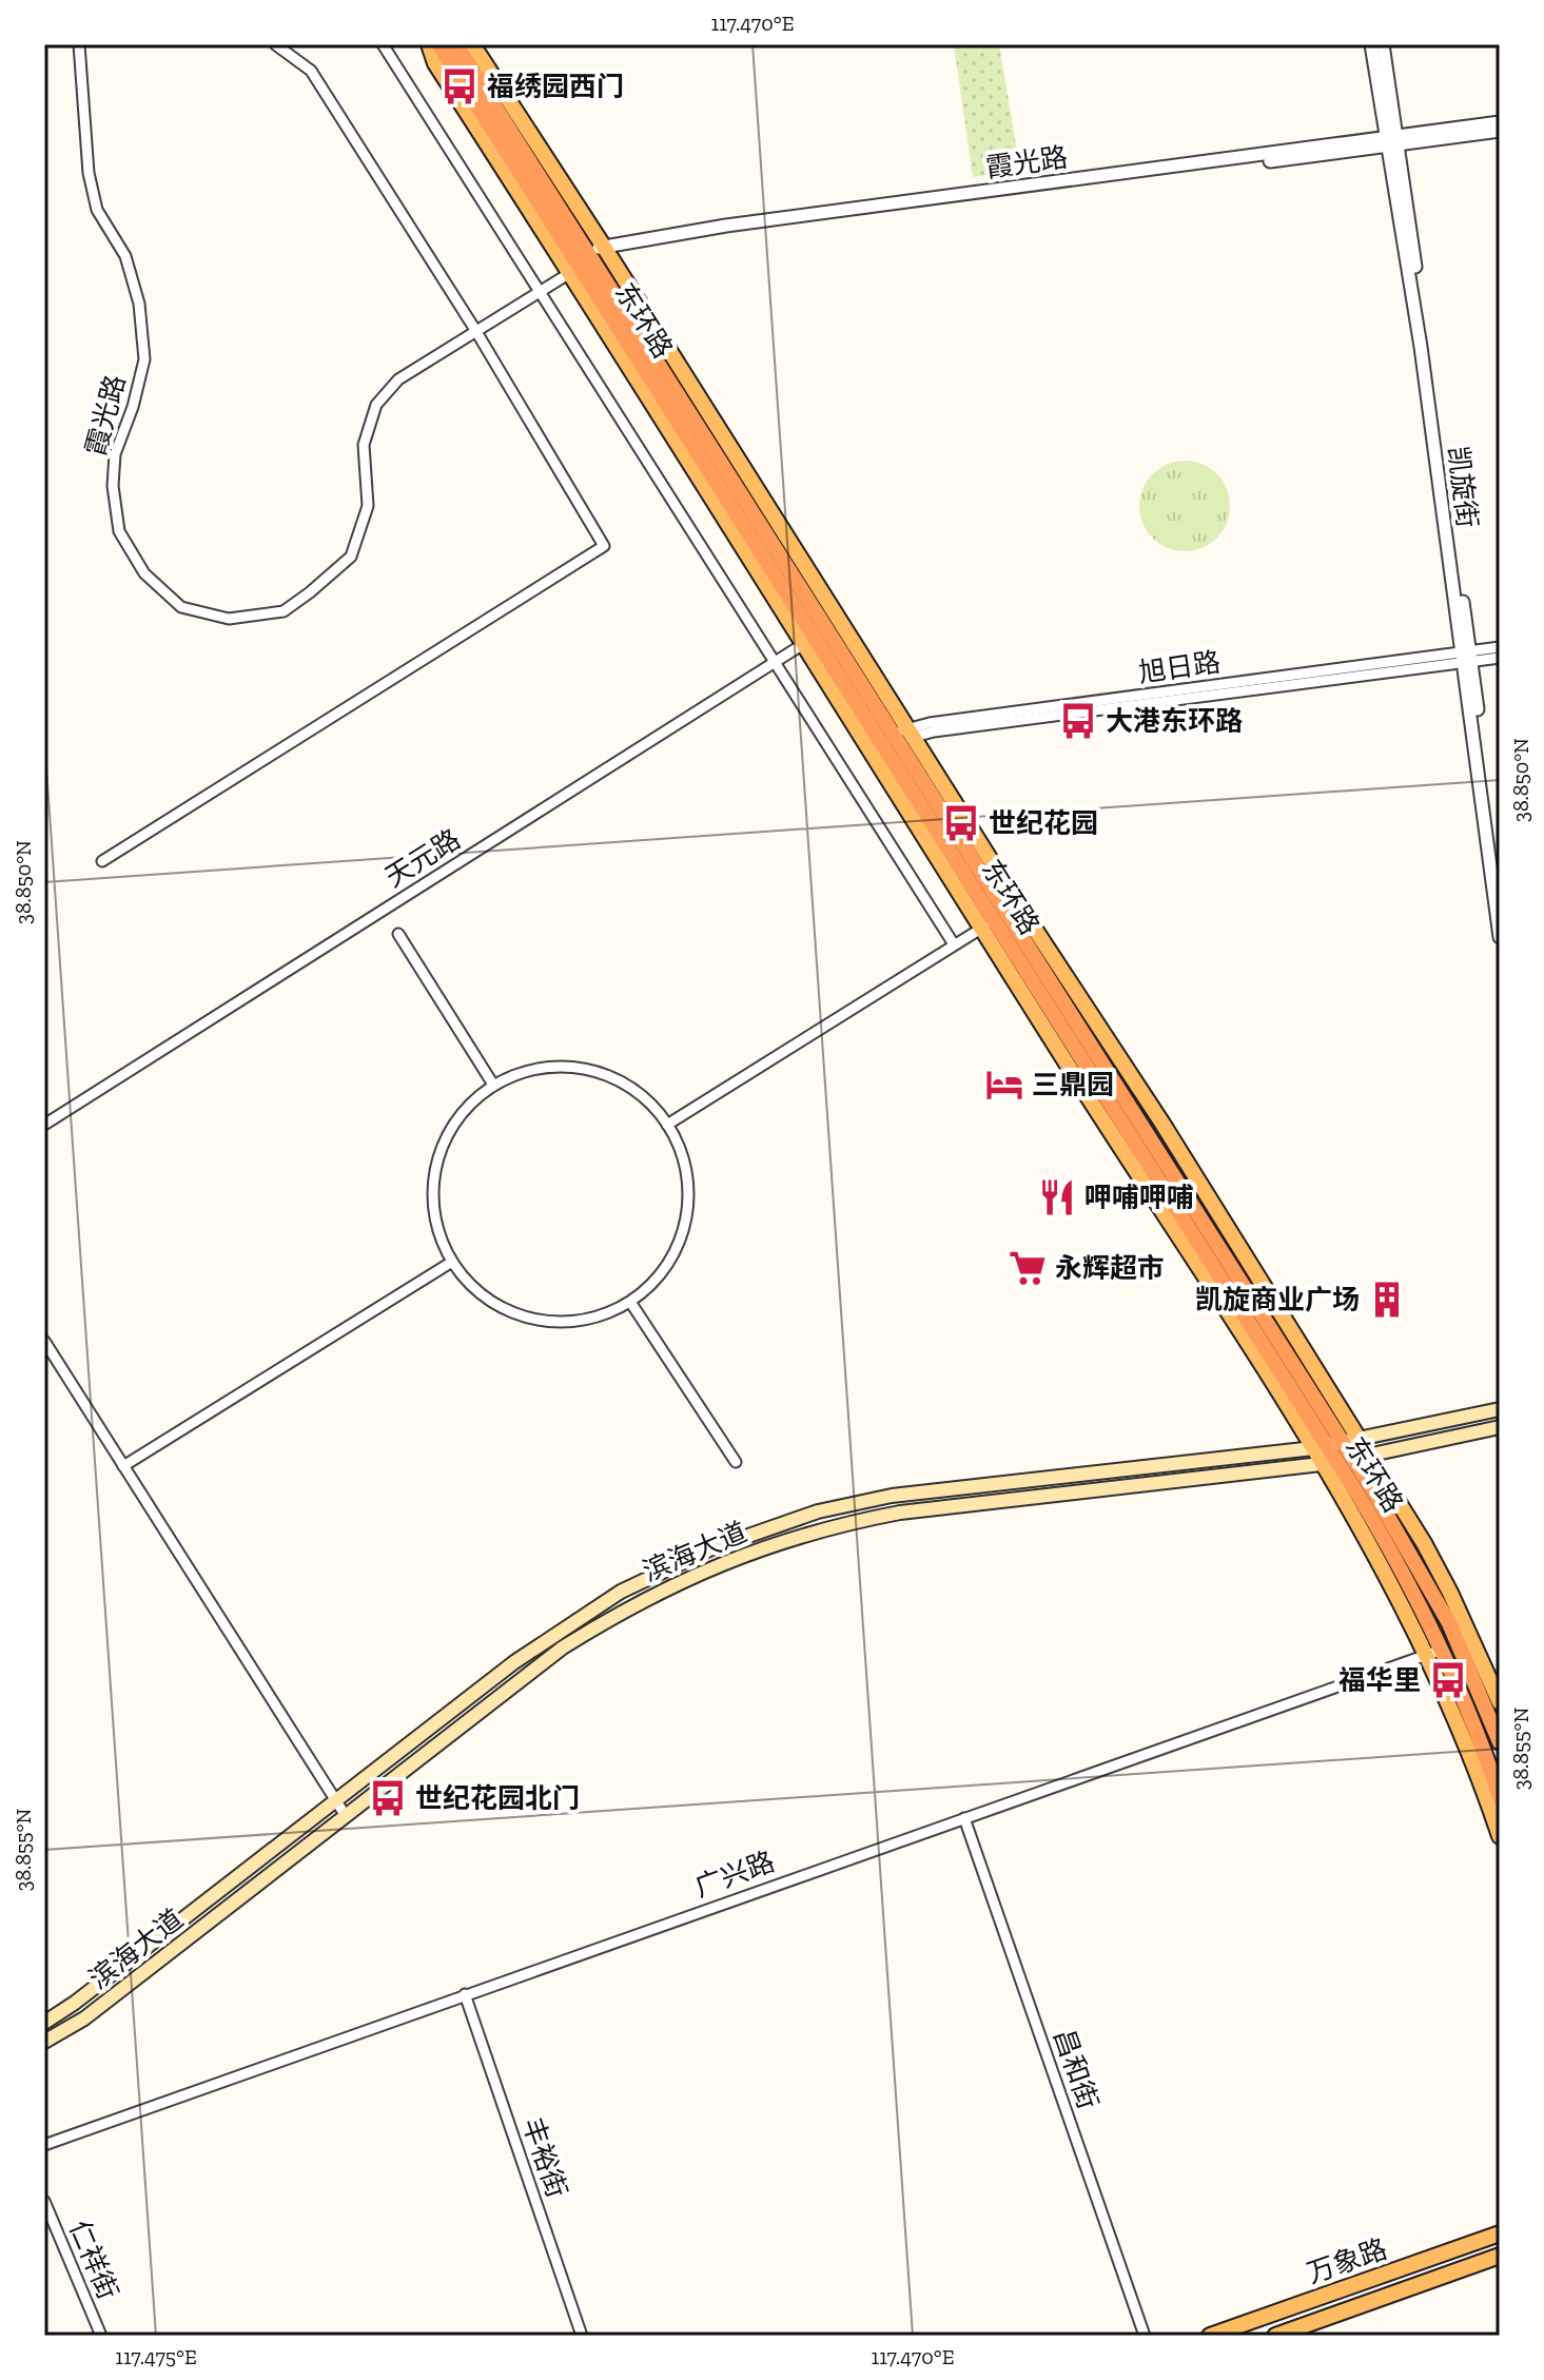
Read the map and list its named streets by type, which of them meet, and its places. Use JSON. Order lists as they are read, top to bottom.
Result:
{
  "streets": {
    "highway": ["东环路"],
    "main road": ["滨海大道", "万象路"],
    "street": [
      "霞光路",
      "凯旋街",
      "旭日路",
      "天元路",
      "广兴路",
      "昌和街",
      "丰裕街",
      "仁祥街"
    ]
  },
  "crossings": [
    ["霞光路", "东环路"],
    ["霞光路", "凯旋街"],
    ["东环路", "旭日路"],
    ["东环路", "天元路"],
    ["东环路", "滨海大道"],
    ["东环路", "广兴路"],
    ["凯旋街", "旭日路"],
    ["广兴路", "昌和街"],
    ["广兴路", "丰裕街"]
  ],
  "places": {
    "bus stop": [
      "福绣园西门",
      "大港东环路",
      "世纪花园",
      "福华里",
      "世纪花园北门"
    ],
    "hotel": ["三鼎园"],
    "restaurant": ["呷哺呷哺"],
    "supermarket": ["永辉超市"],
    "building": ["凯旋商业广场"]
  },
  "coordinates": [
    "117.470°E",
    "38.850°N",
    "38.855°N",
    "117.475°E"
  ]
}
